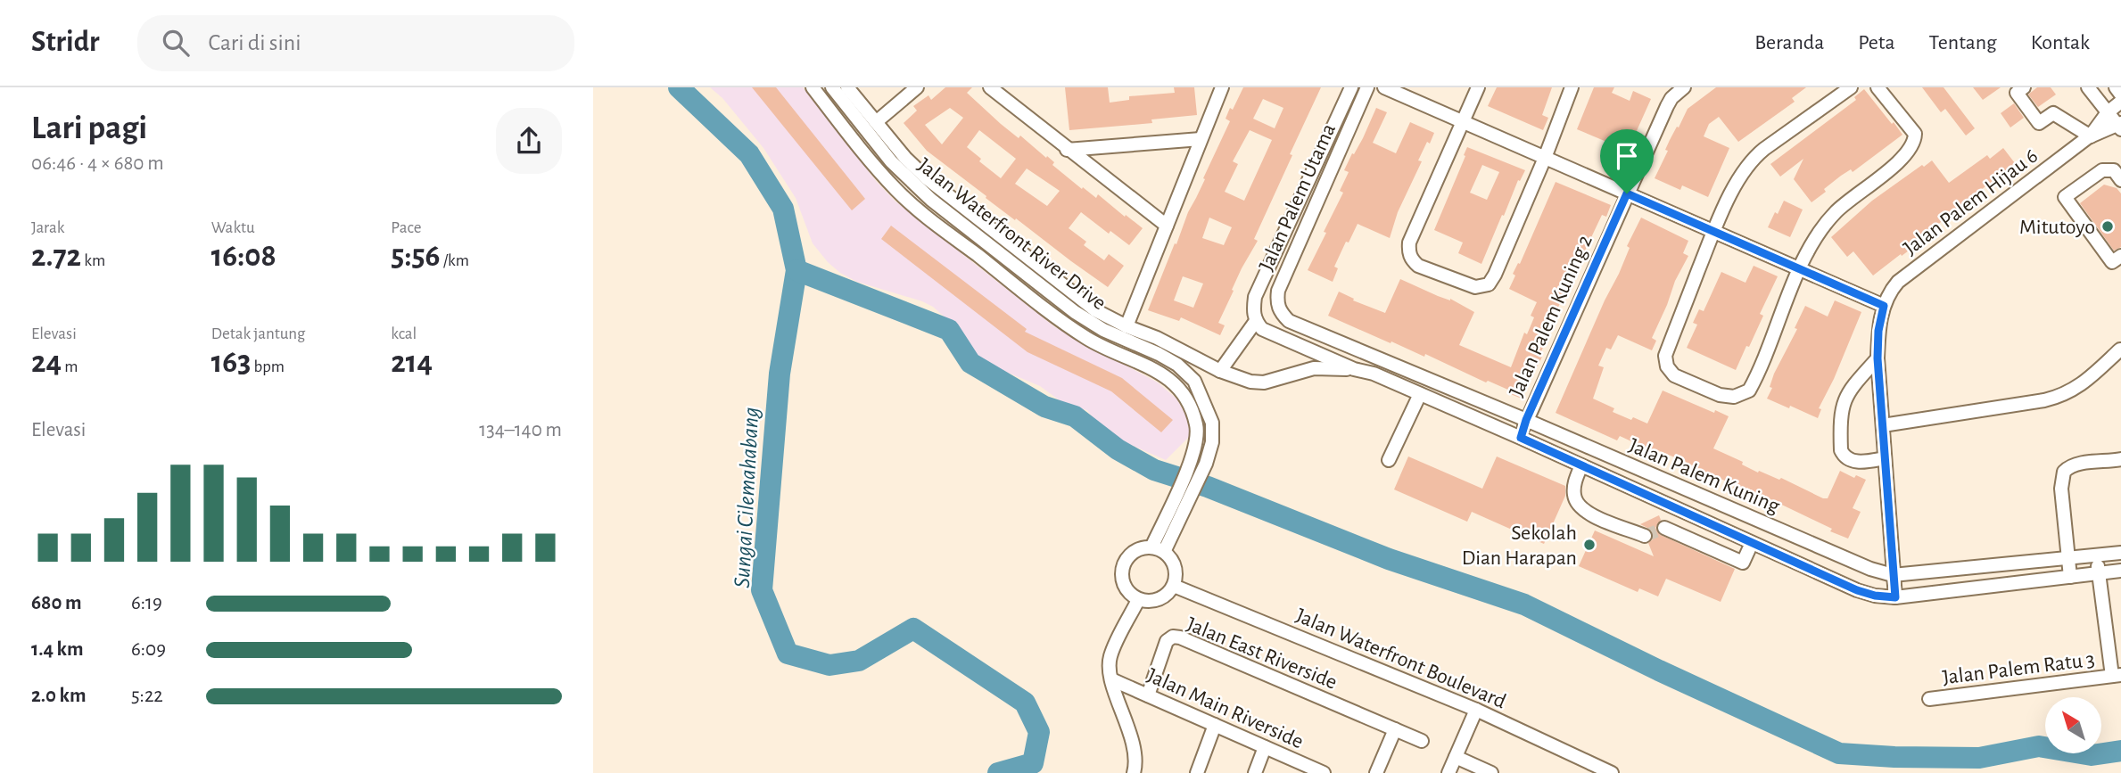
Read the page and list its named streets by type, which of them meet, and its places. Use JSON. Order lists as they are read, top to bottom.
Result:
{
  "streets": {
    "street": [
      "Jalan Palem Utama",
      "Jalan Palem Hijau 6",
      "Jalan Waterfront River Drive",
      "Jalan Palem Kuning 2",
      "Jalan Palem Kuning",
      "Jalan East Riverside",
      "Jalan Waterfront Boulevard",
      "Jalan Palem Ratu 3",
      "Jalan Main Riverside"
    ]
  },
  "crossings": [
    ["Jalan Palem Utama", "Jalan Palem Kuning"],
    ["Jalan Waterfront River Drive", "Jalan Waterfront Boulevard"],
    ["Jalan Palem Kuning 2", "Jalan Palem Kuning"],
    ["Jalan Palem Kuning", "Jalan Palem Ratu 3"],
    ["Jalan East Riverside", "Jalan Main Riverside"]
  ],
  "water": ["Sungai Cilemahabang"],
  "places": ["Mitutoyo", "Sekolah Dian Harapan"],
  "north": "top left",
  "page": {
    "header": "Stridr",
    "search": "Cari di sini",
    "nav": [
      "Beranda",
      "Peta",
      "Tentang",
      "Kontak"
    ],
    "heading": ["Lari pagi", "06:46 · 4 × 680 m"],
    "stats": [
      ["Jarak", "2.72 km"],
      ["Waktu", "16:08"],
      ["Pace", "5:56 /km"],
      ["Elevasi", "24 m"],
      ["Detak jantung", "163 bpm"],
      ["kcal", "214"]
    ],
    "chart": ["Elevasi", "134–140 m"],
    "list": [
      {
        "name": "680 m",
        "note": "6:19"
      },
      {
        "name": "1.4 km",
        "note": "6:09"
      },
      {
        "name": "2.0 km",
        "note": "5:22"
      }
    ]
  }
}
